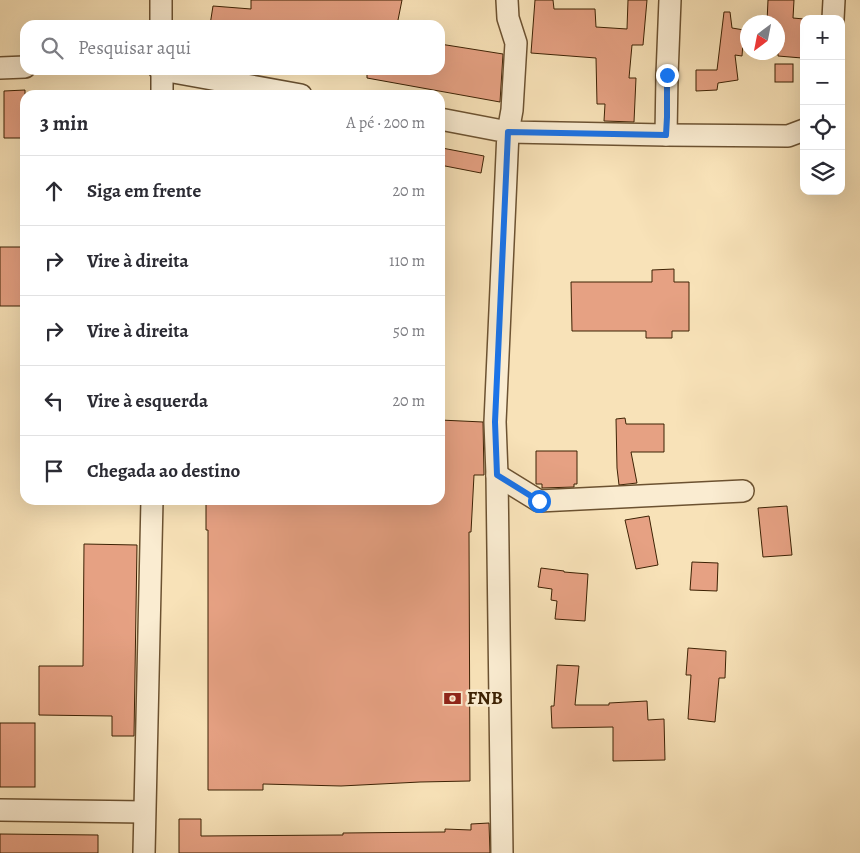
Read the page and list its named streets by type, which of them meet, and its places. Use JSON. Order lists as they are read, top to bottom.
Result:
{
  "places": {
    "bank": ["FNB"]
  },
  "north": "bottom left",
  "page": {
    "map_buttons": ["+", "−"],
    "search": "Pesquisar aqui",
    "heading": ["3 min", "A pé · 200 m"],
    "list": [
      ["Siga em frente", "20 m"],
      ["Vire à direita", "110 m"],
      ["Vire à direita", "50 m"],
      ["Vire à esquerda", "20 m"],
      "Chegada ao destino"
    ]
  }
}
